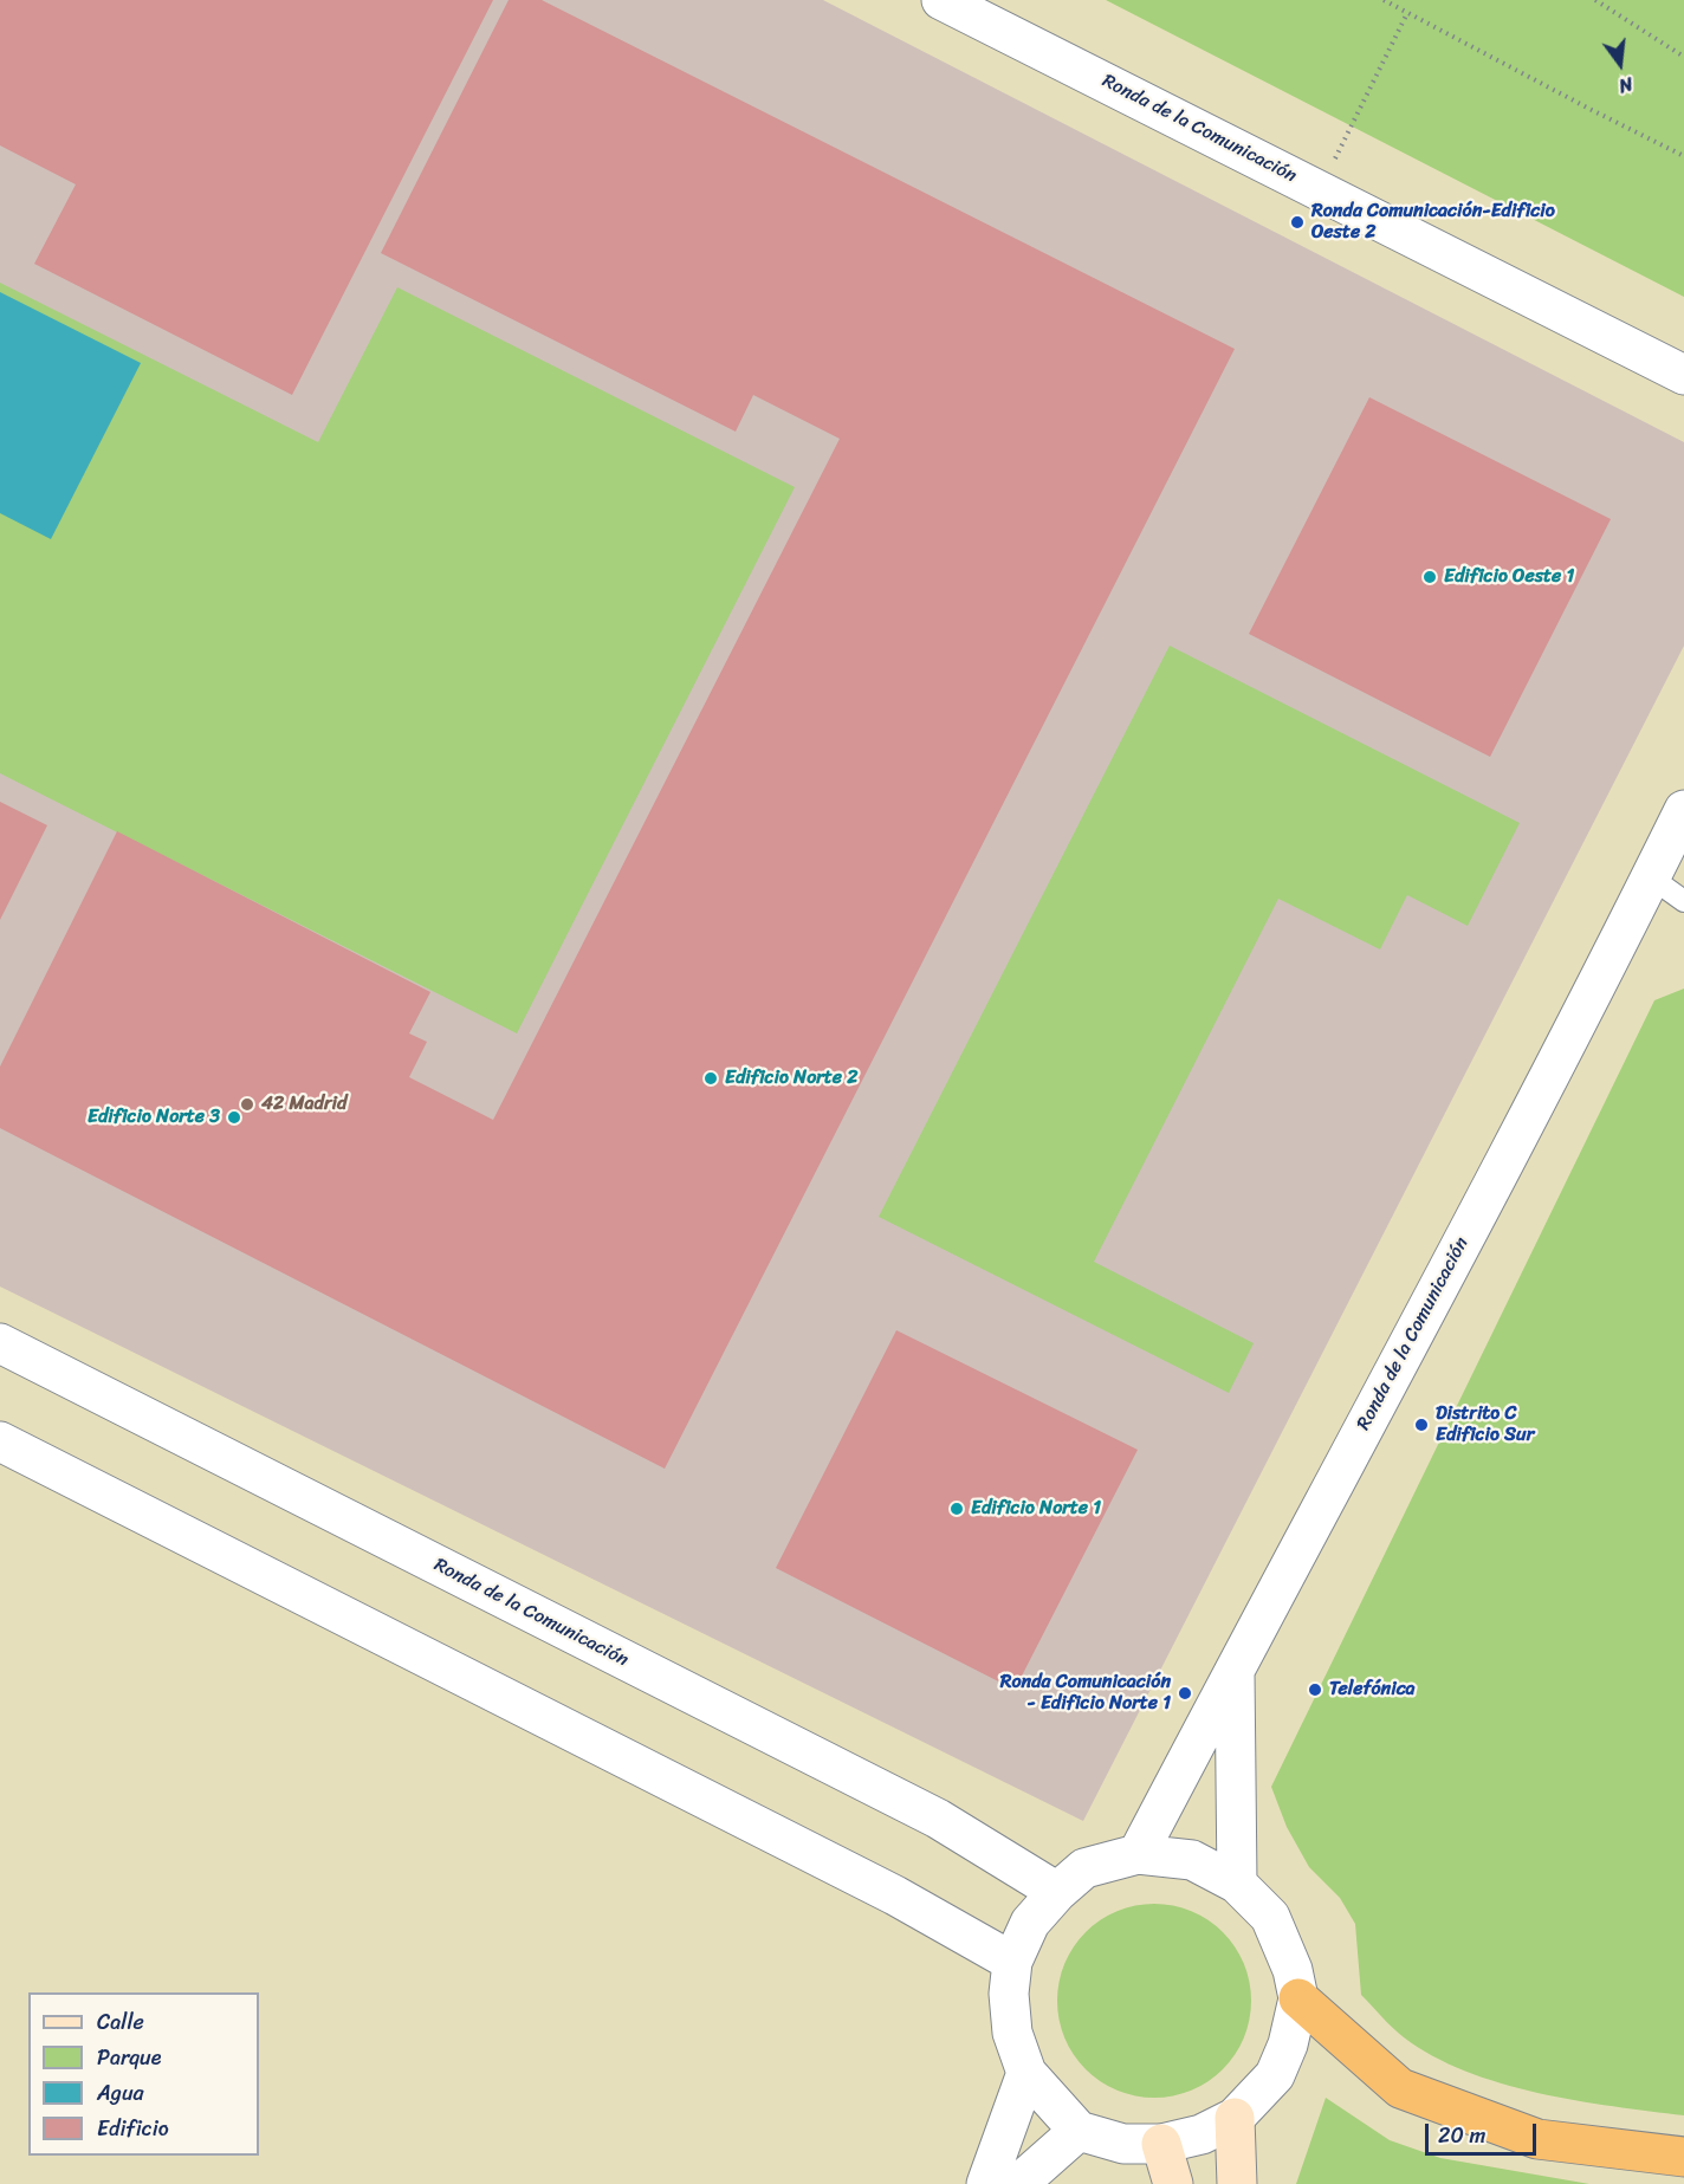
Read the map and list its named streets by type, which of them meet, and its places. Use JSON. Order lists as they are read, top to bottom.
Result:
{
  "streets": {
    "street": ["Ronda de la Comunicación"]
  },
  "places": [
    "Ronda Comunicación-Edificio Oeste 2",
    "Edificio Oeste 1",
    "Edificio Norte 2",
    "42 Madrid",
    "Edificio Norte 3",
    "Distrito C Edificio Sur",
    "Edificio Norte 1",
    "Telefónica",
    "Ronda Comunicación - Edificio Norte 1"
  ],
  "legend": [
    "Calle",
    "Parque",
    "Agua",
    "Edificio"
  ],
  "scale_bar": "20 m",
  "north": "bottom"
}
